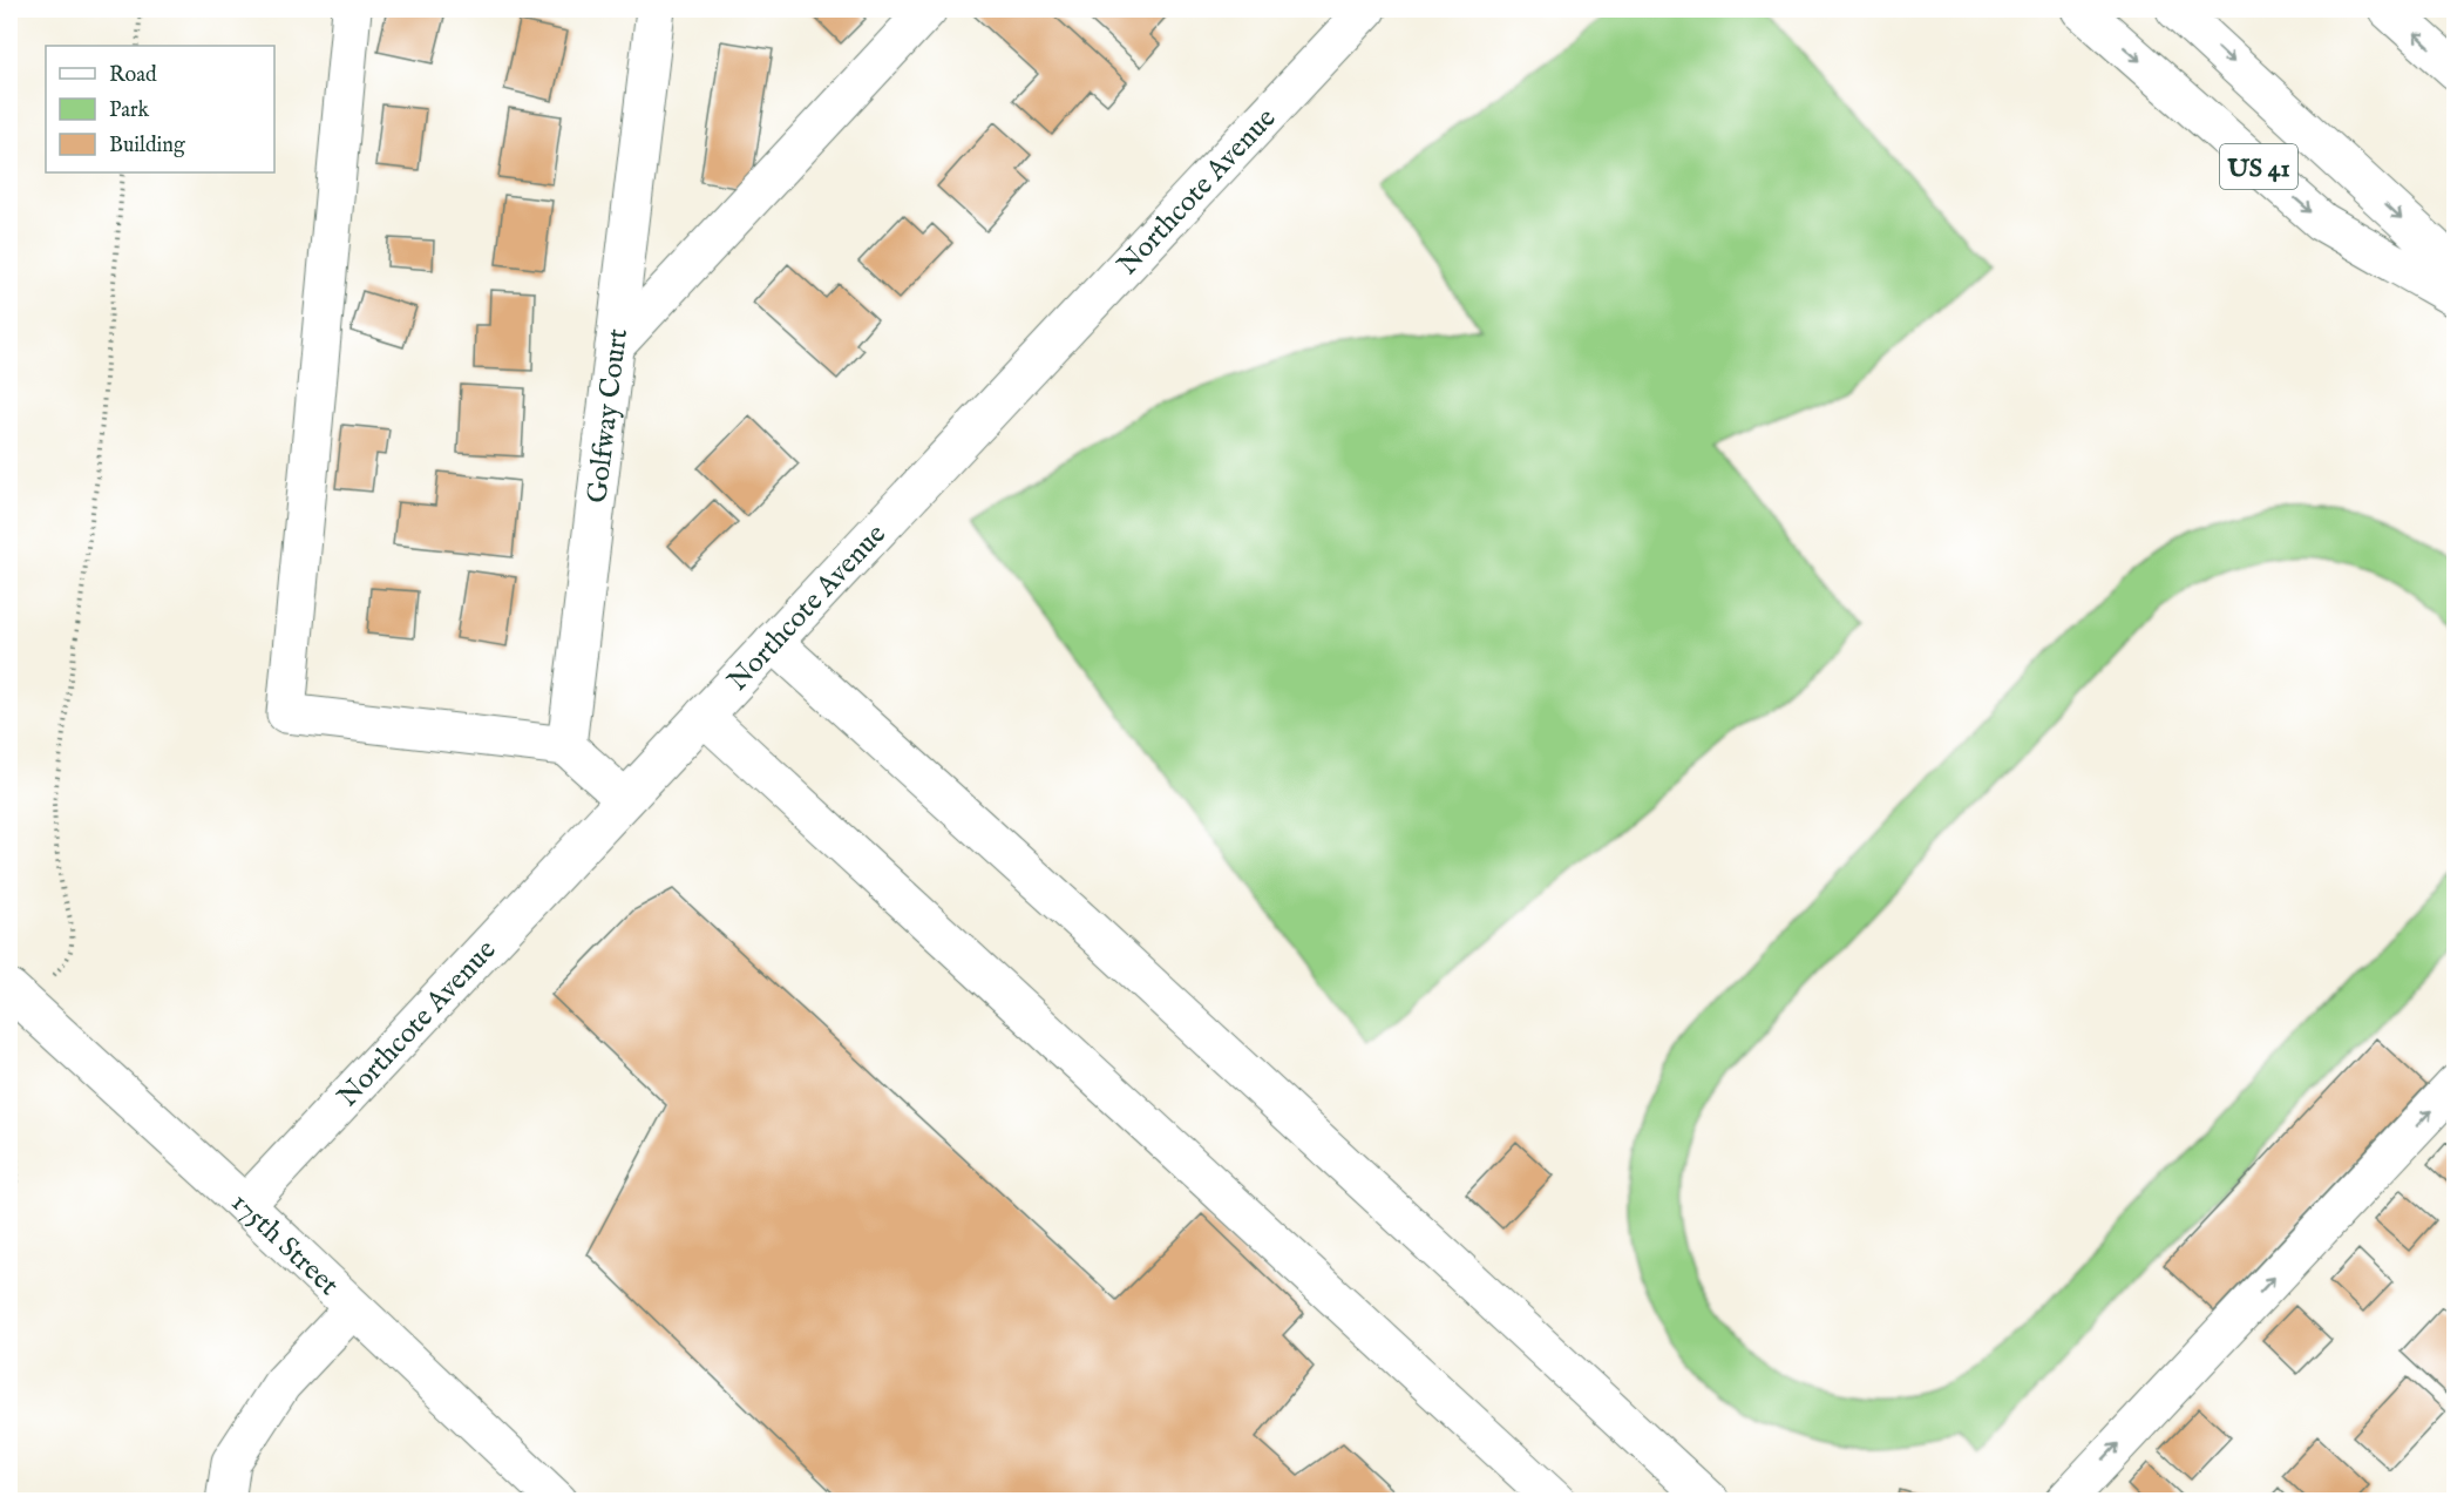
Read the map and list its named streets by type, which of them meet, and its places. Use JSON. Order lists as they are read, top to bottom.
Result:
{
  "streets": {
    "main road": [
      "US 41",
      "Northcote Avenue",
      "Golfway Court",
      "175th Street"
    ]
  },
  "crossings": [
    ["Northcote Avenue", "175th Street"]
  ],
  "legend": ["Road", "Park", "Building"]
}
